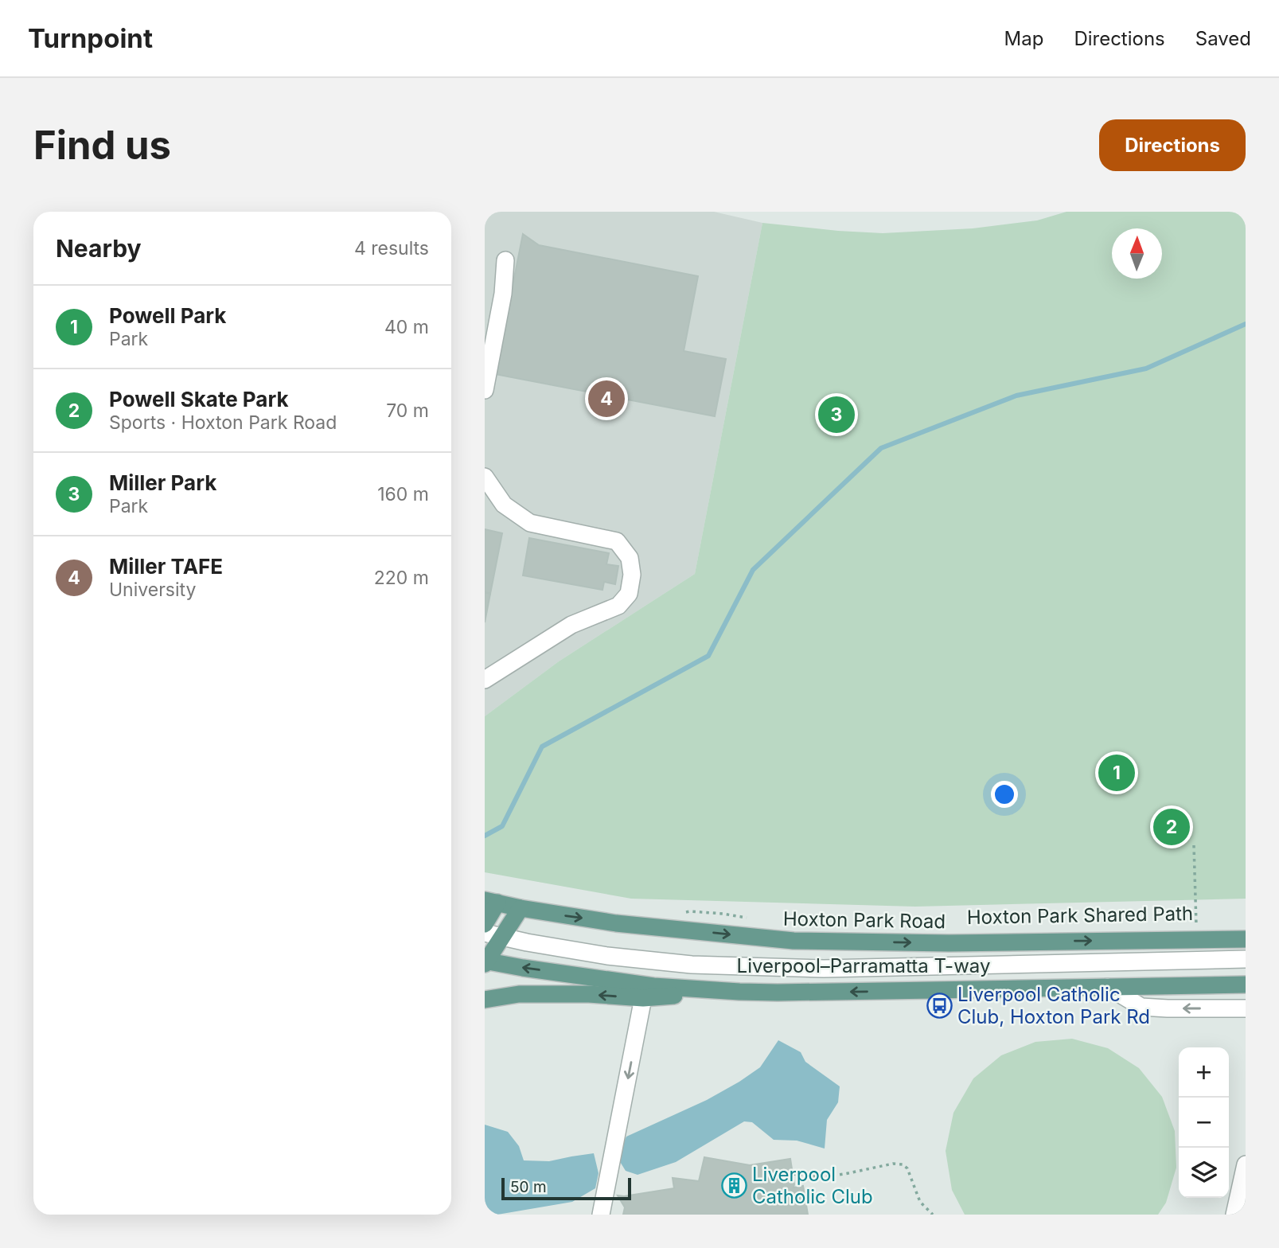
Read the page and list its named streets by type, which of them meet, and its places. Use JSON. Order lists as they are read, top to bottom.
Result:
{
  "streets": {
    "main road": ["Hoxton Park Road"],
    "lane": ["Liverpool–Parramatta T-way"]
  },
  "places": {
    "bus stop": ["Liverpool Catholic Club, Hoxton Park Rd"],
    "building": ["Liverpool Catholic Club"]
  },
  "scale_bar": "50 m",
  "north": "top",
  "page": {
    "header": "Turnpoint",
    "nav": ["Map", "Directions", "Saved"],
    "buttons": "Directions",
    "title": "Find us",
    "heading": ["Nearby", "4 results"],
    "list": [
      {
        "mark": "1",
        "name": "Powell Park",
        "note": "Park",
        "value": "40 m"
      },
      {
        "mark": "2",
        "name": "Powell Skate Park",
        "note": "Sports · Hoxton Park Road",
        "value": "70 m"
      },
      {
        "mark": "3",
        "name": "Miller Park",
        "note": "Park",
        "value": "160 m"
      },
      {
        "mark": "4",
        "name": "Miller TAFE",
        "note": "University",
        "value": "220 m"
      }
    ],
    "pins": [
      "4",
      "3",
      "1",
      "2"
    ],
    "map_buttons": ["+", "−"],
    "scale": "50 m"
  }
}
